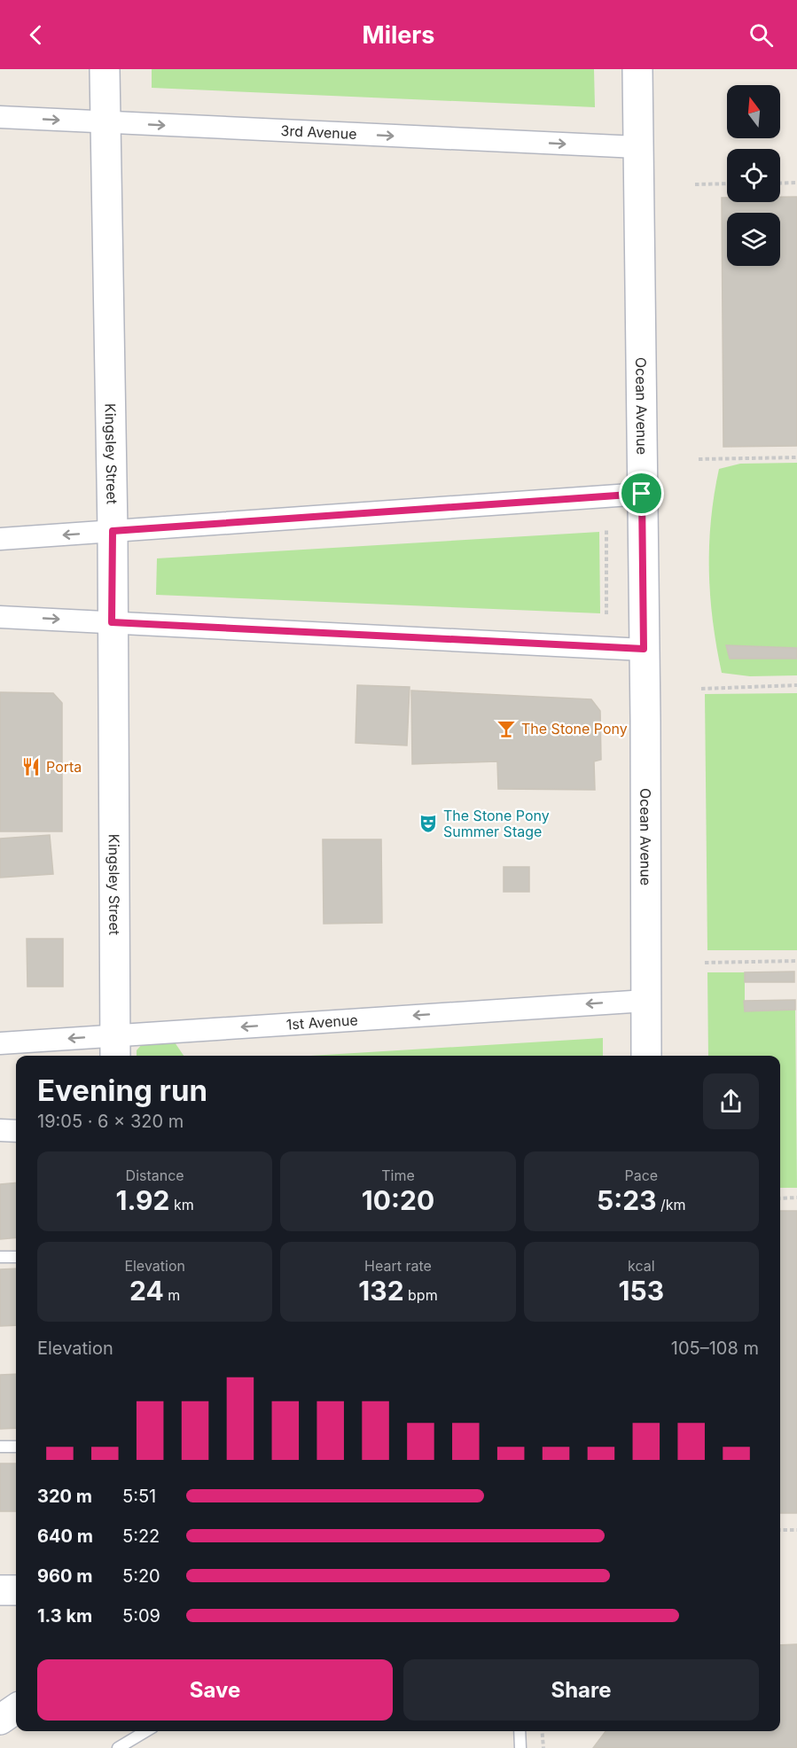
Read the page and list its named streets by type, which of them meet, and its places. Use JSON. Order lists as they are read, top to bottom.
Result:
{
  "streets": {
    "street": [
      "3rd Avenue",
      "Ocean Avenue",
      "Kingsley Street",
      "1st Avenue"
    ]
  },
  "crossings": [
    ["3rd Avenue", "Ocean Avenue"],
    ["3rd Avenue", "Kingsley Street"],
    ["Ocean Avenue", "1st Avenue"],
    ["Kingsley Street", "1st Avenue"]
  ],
  "one_way": ["3rd Avenue", "1st Avenue"],
  "places": {
    "bar": ["The Stone Pony"],
    "restaurant": ["Porta"],
    "theatre": ["The Stone Pony Summer Stage"]
  },
  "north": "top",
  "page": {
    "header": "Milers",
    "heading": ["Evening run", "19:05 · 6 × 320 m"],
    "stats": [
      ["Distance", "1.92 km"],
      ["Time", "10:20"],
      ["Pace", "5:23 /km"],
      ["Elevation", "24 m"],
      ["Heart rate", "132 bpm"],
      ["kcal", "153"]
    ],
    "chart": ["Elevation", "105–108 m"],
    "list": [
      {
        "name": "320 m",
        "note": "5:51"
      },
      {
        "name": "640 m",
        "note": "5:22"
      },
      {
        "name": "960 m",
        "note": "5:20"
      },
      {
        "name": "1.3 km",
        "note": "5:09"
      }
    ],
    "buttons": ["Save", "Share"]
  }
}
